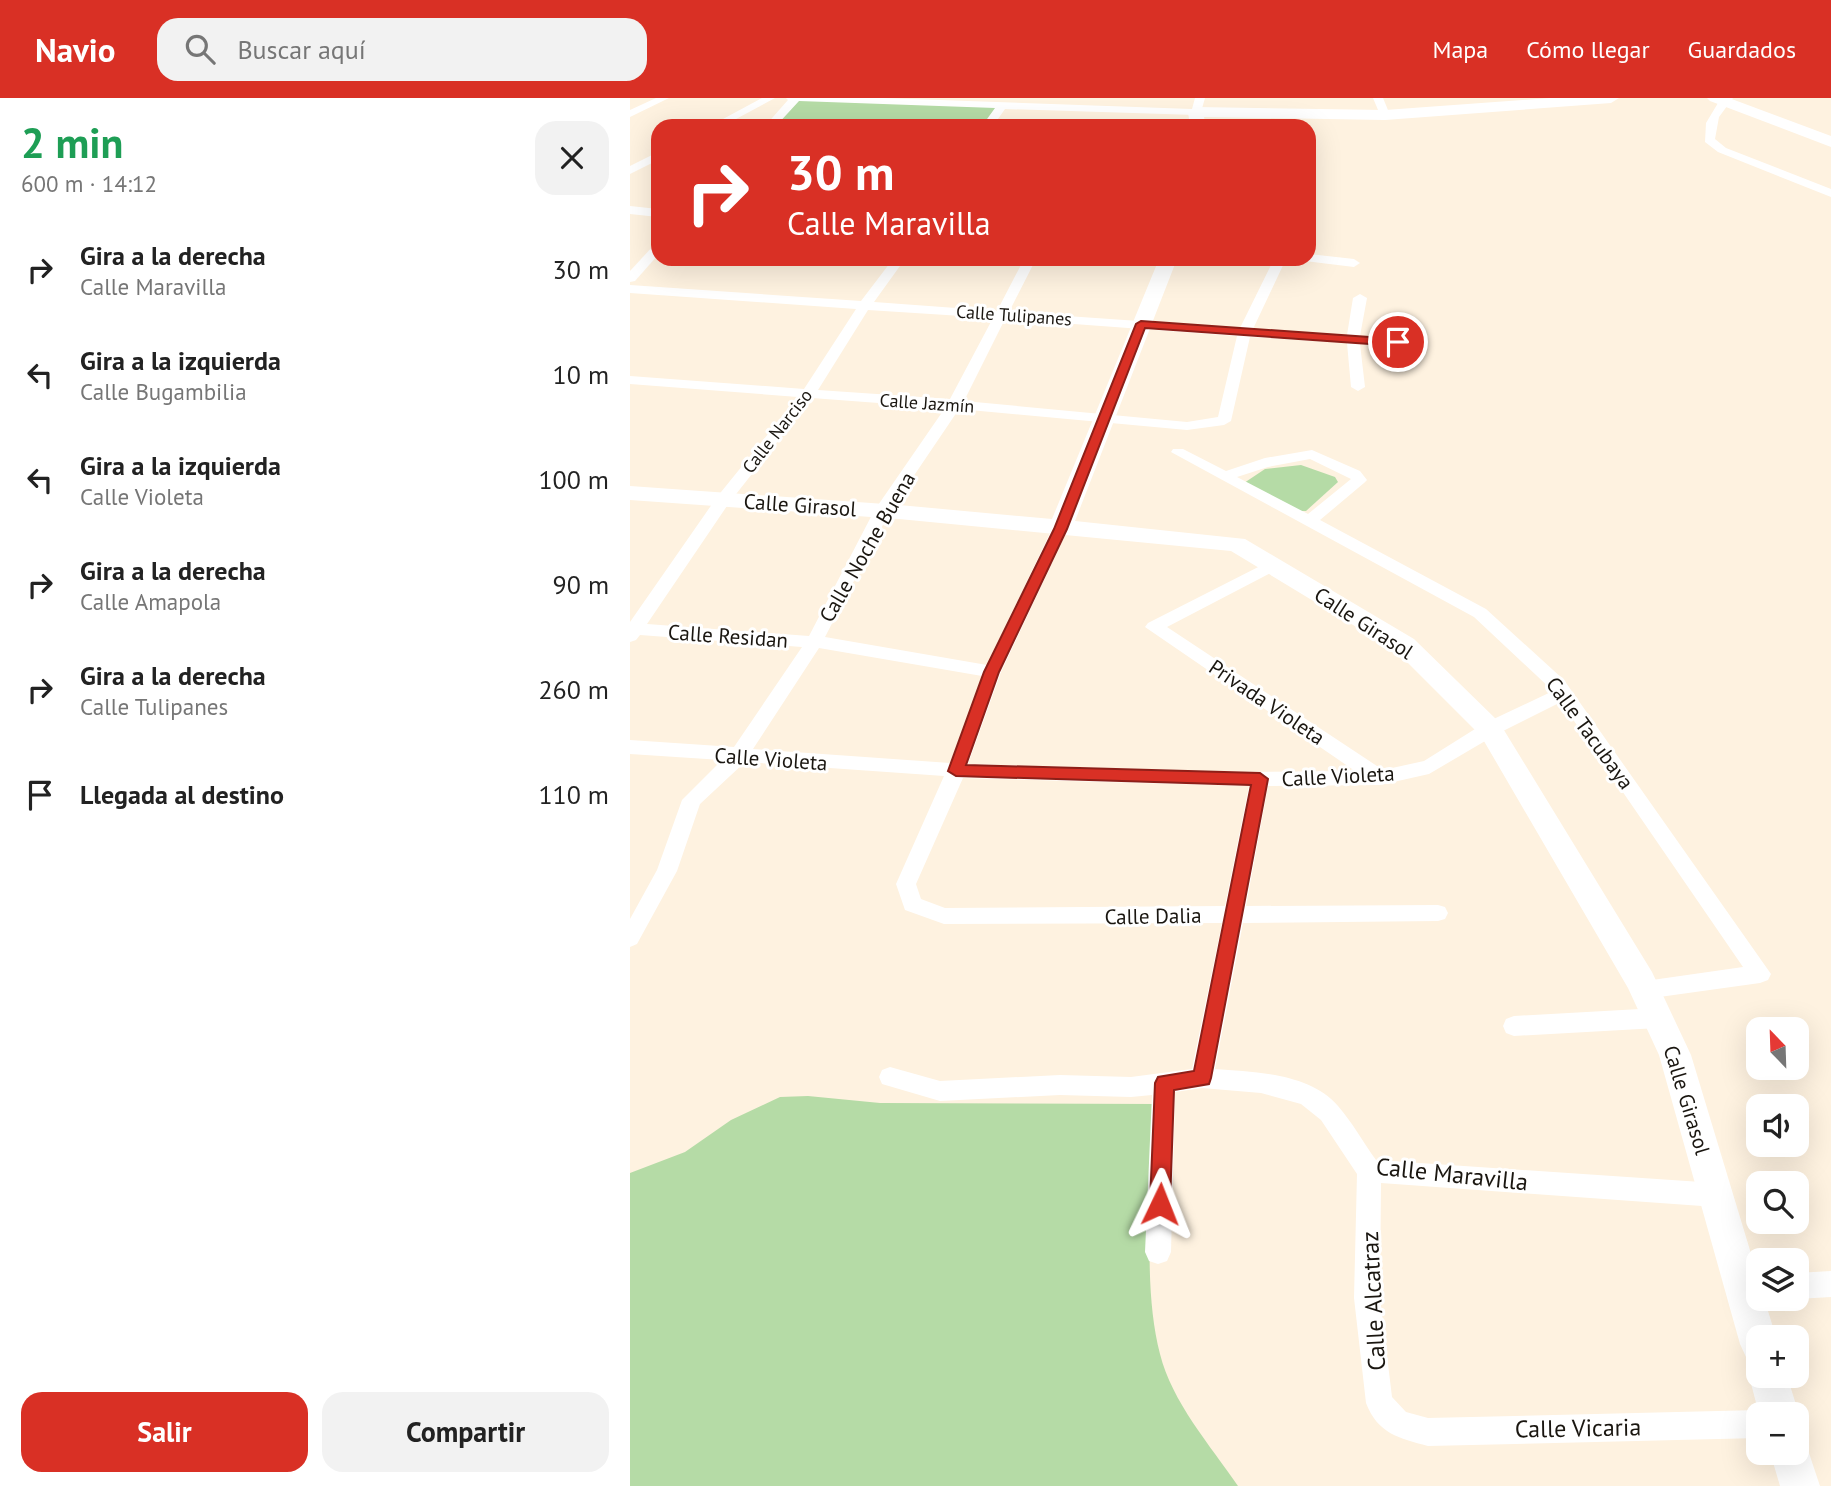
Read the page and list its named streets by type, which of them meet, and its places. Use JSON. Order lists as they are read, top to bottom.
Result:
{
  "streets": {
    "street": [
      "Calle Tulipanes",
      "Calle Jazmín",
      "Calle Narciso",
      "Calle Girasol",
      "Calle Noche Buena",
      "Calle Residan",
      "Privada Violeta",
      "Calle Tacubaya",
      "Calle Violeta",
      "Calle Dalia",
      "Calle Maravilla",
      "Calle Alcatraz",
      "Calle Vicaria"
    ]
  },
  "crossings": [
    ["Calle Tulipanes", "Calle Jazmín"],
    ["Calle Tulipanes", "Calle Narciso"],
    ["Calle Tulipanes", "Calle Noche Buena"],
    ["Calle Jazmín", "Calle Narciso"],
    ["Calle Jazmín", "Calle Noche Buena"],
    ["Calle Narciso", "Calle Girasol"],
    ["Calle Narciso", "Calle Residan"],
    ["Calle Girasol", "Calle Noche Buena"],
    ["Calle Girasol", "Privada Violeta"],
    ["Calle Girasol", "Calle Tacubaya"],
    ["Calle Girasol", "Calle Violeta"],
    ["Calle Girasol", "Calle Maravilla"],
    ["Calle Noche Buena", "Calle Residan"],
    ["Calle Noche Buena", "Calle Violeta"],
    ["Privada Violeta", "Calle Violeta"],
    ["Calle Tacubaya", "Calle Violeta"],
    ["Calle Violeta", "Calle Dalia"],
    ["Calle Maravilla", "Calle Alcatraz"],
    ["Calle Alcatraz", "Calle Vicaria"]
  ],
  "north": "top left",
  "page": {
    "header": "Navio",
    "search": "Buscar aquí",
    "nav": ["Mapa", "Cómo llegar", "Guardados"],
    "heading": ["2 min", "600 m · 14:12"],
    "turn": ["30 m", "Calle Maravilla"],
    "list": [
      {
        "name": "Gira a la derecha",
        "note": "Calle Maravilla",
        "value": "30 m"
      },
      {
        "name": "Gira a la izquierda",
        "note": "Calle Bugambilia",
        "value": "10 m"
      },
      {
        "name": "Gira a la izquierda",
        "note": "Calle Violeta",
        "value": "100 m"
      },
      {
        "name": "Gira a la derecha",
        "note": "Calle Amapola",
        "value": "90 m"
      },
      {
        "name": "Gira a la derecha",
        "note": "Calle Tulipanes",
        "value": "260 m"
      },
      {
        "name": "Llegada al destino",
        "value": "110 m"
      }
    ],
    "map_buttons": ["+", "−"],
    "buttons": ["Salir", "Compartir"]
  }
}
